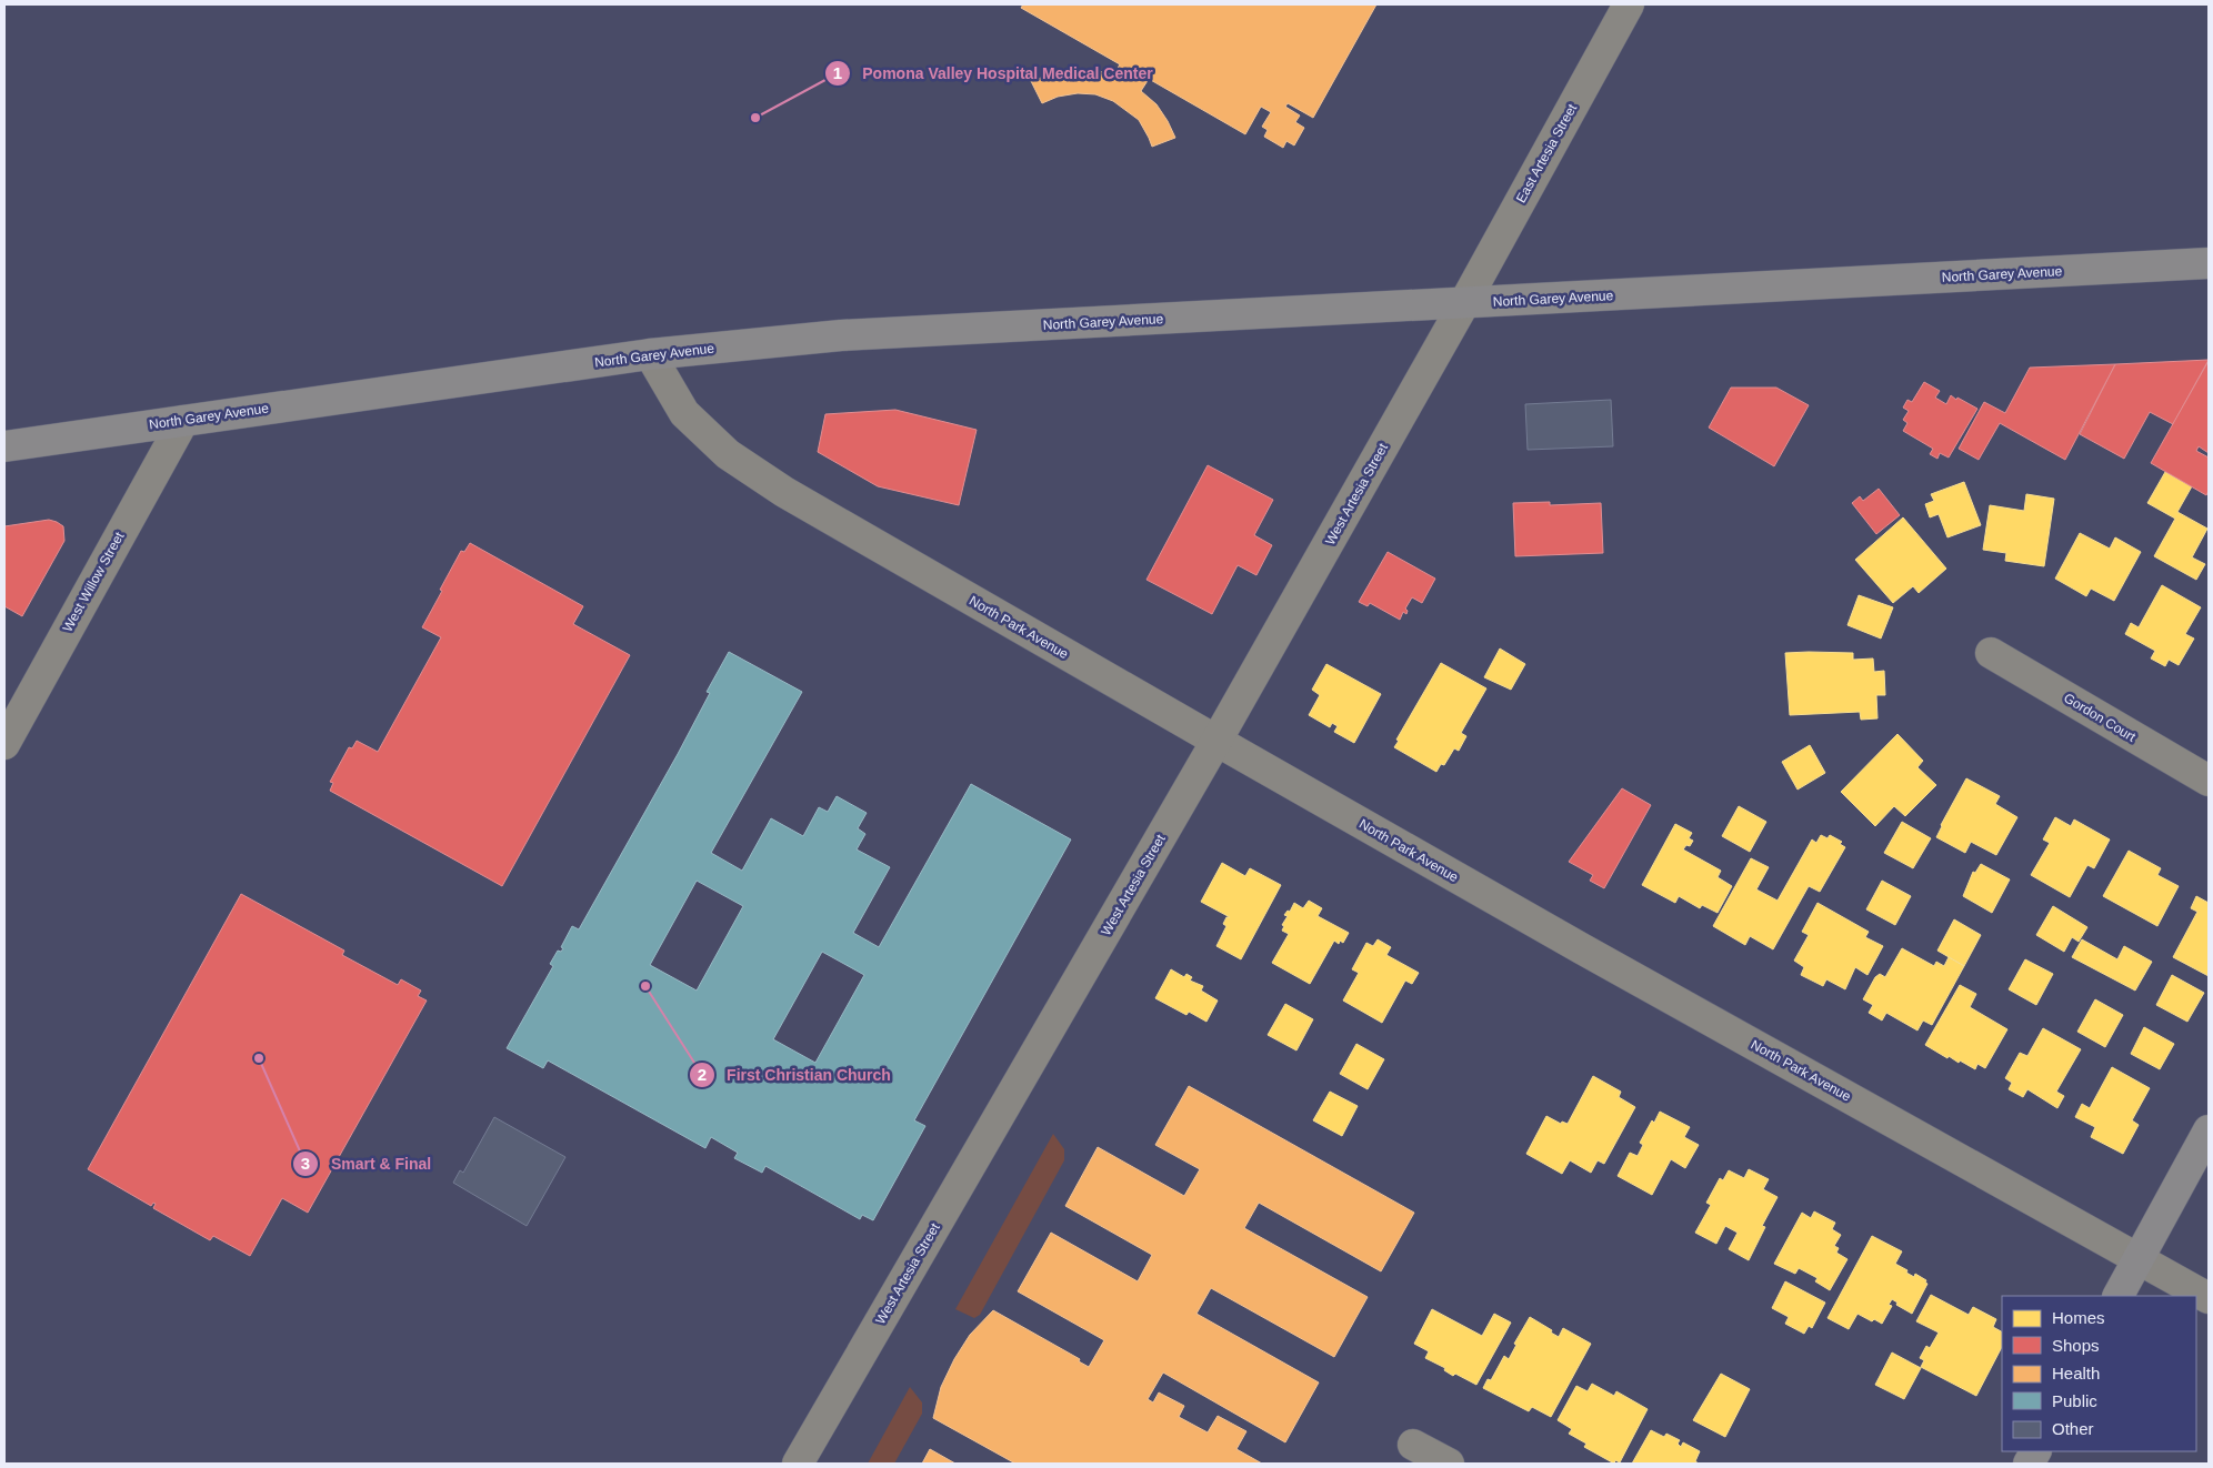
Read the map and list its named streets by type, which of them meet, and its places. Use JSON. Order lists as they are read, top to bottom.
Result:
{
  "streets": {
    "main road": ["North Garey Avenue"],
    "street": [
      "East Artesia Street",
      "West Artesia Street",
      "West Willow Street",
      "North Park Avenue",
      "Gordon Court"
    ]
  },
  "crossings": [
    ["East Artesia Street", "North Garey Avenue"],
    ["East Artesia Street", "West Artesia Street"],
    ["North Garey Avenue", "West Artesia Street"],
    ["North Garey Avenue", "West Willow Street"],
    ["North Garey Avenue", "North Park Avenue"],
    ["West Artesia Street", "North Park Avenue"]
  ],
  "places": ["Pomona Valley Hospital Medical Center", "First Christian Church", "Smart & Final"],
  "legend": [
    "Homes",
    "Shops",
    "Health",
    "Public",
    "Other"
  ]
}
